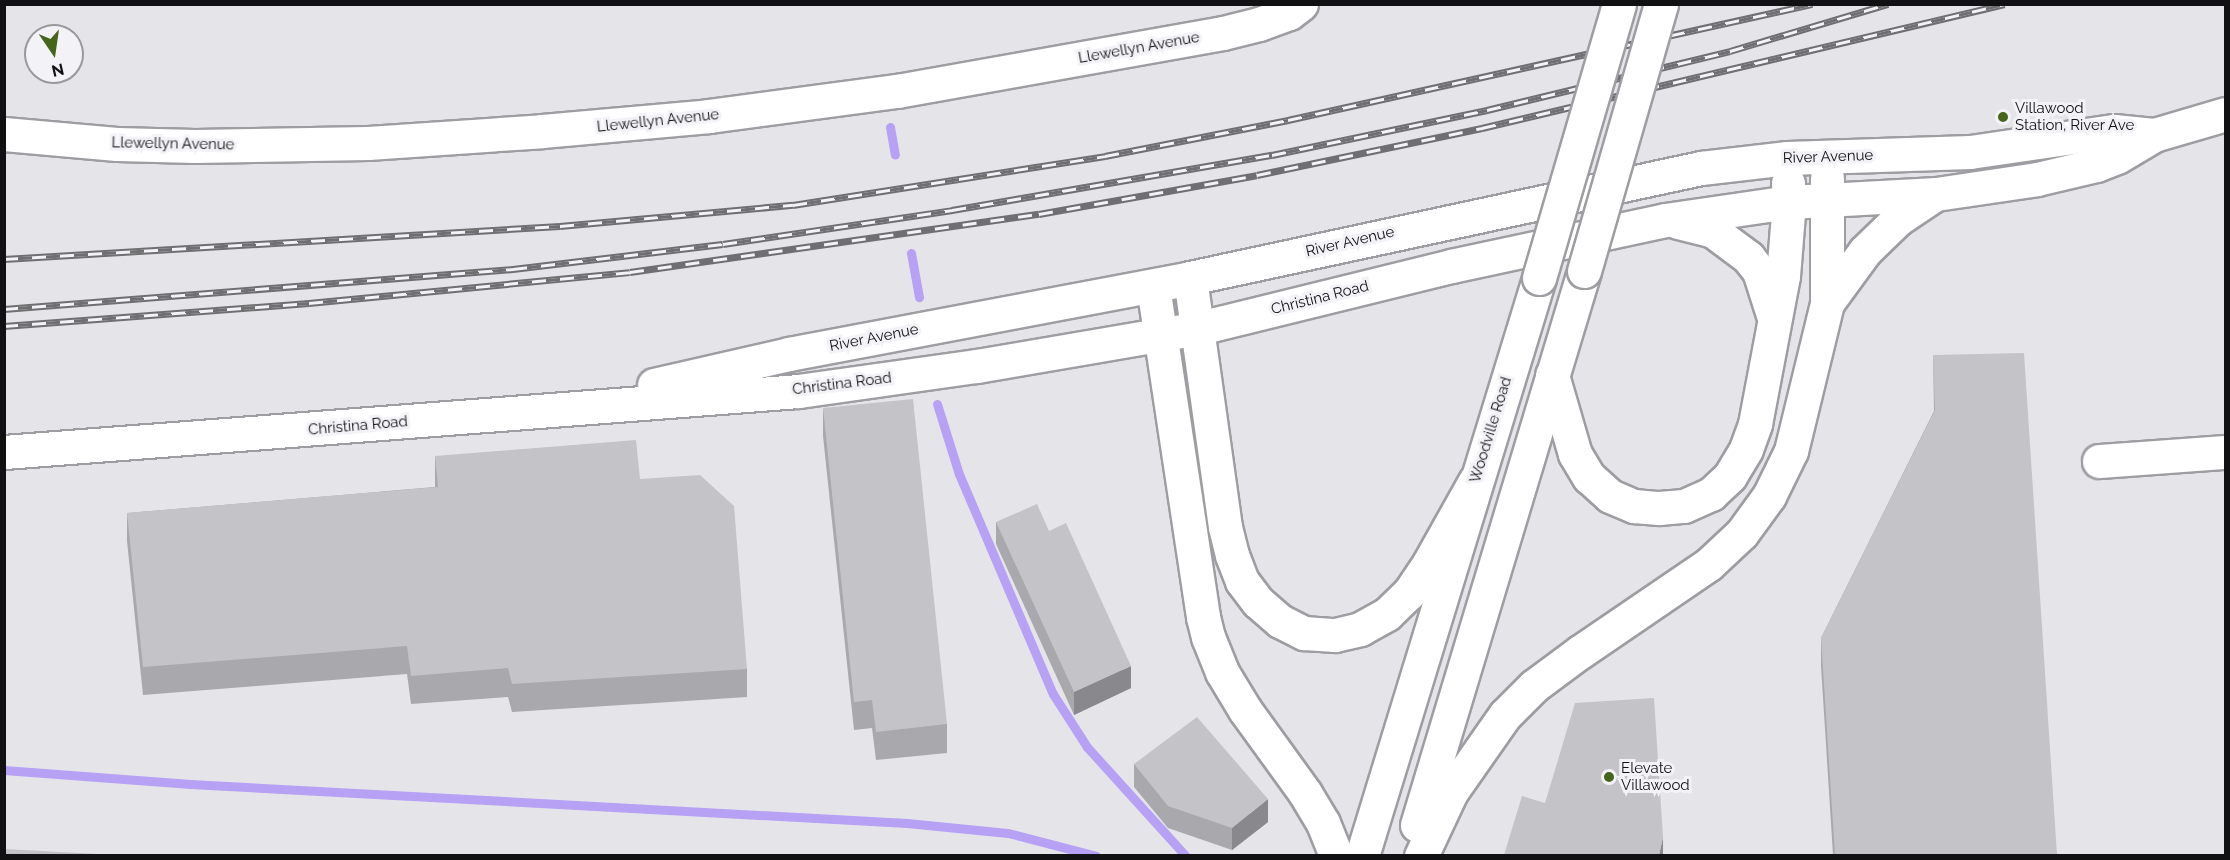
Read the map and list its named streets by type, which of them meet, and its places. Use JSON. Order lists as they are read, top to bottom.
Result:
{
  "streets": {
    "main road": [
      "Llewellyn Avenue",
      "River Avenue",
      "Christina Road",
      "Woodville Road"
    ]
  },
  "crossings": [
    ["River Avenue", "Christina Road"]
  ],
  "places": ["Villawood Station, River Ave", "Elevate Villawood"],
  "north": "bottom"
}
